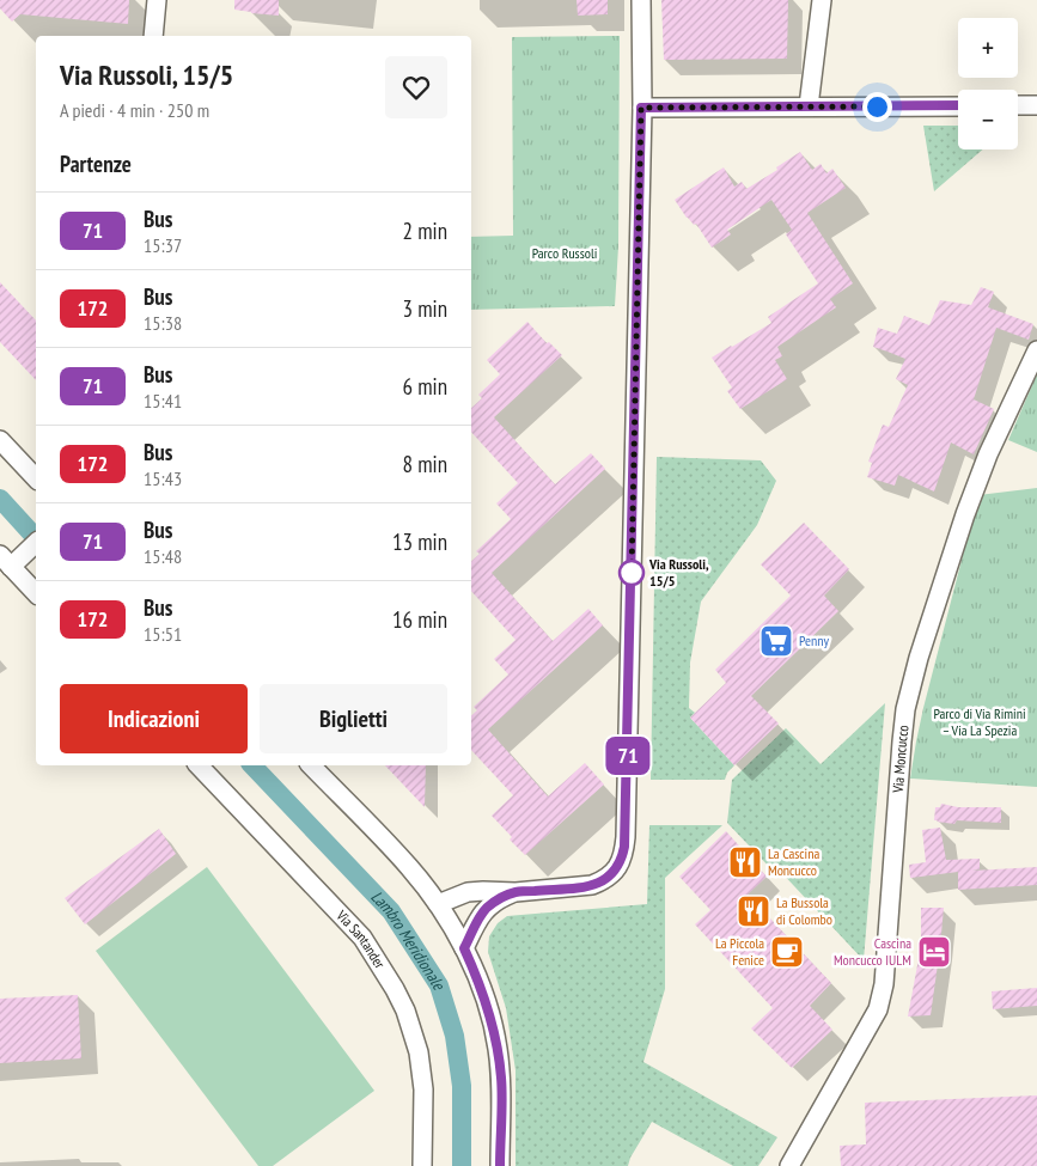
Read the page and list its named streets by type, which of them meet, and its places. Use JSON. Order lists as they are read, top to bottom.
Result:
{
  "streets": {
    "street": ["Via Moncucco", "Via Santander"]
  },
  "water": ["Lambro Meridionale"],
  "parks": ["Parco Russoli", "Parco di Via Rimini – Via La Spezia"],
  "places": {
    "other": ["Via Russoli, 15/5"],
    "supermarket": ["Penny"],
    "restaurant": ["La Cascina Moncucco", "La Bussola di Colombo"],
    "cafe": ["La Piccola Fenice"],
    "hotel": ["Cascina Moncucco IULM"]
  },
  "lines": ["bus line 71"],
  "page": {
    "on_map": "71",
    "map_buttons": ["+", "−"],
    "heading": [
      ["Via Russoli, 15/5", "A piedi · 4 min · 250 m"],
      "Partenze"
    ],
    "list": [
      {
        "mark": "71",
        "name": "Bus",
        "note": "15:37",
        "value": "2 min"
      },
      {
        "mark": "172",
        "name": "Bus",
        "note": "15:38",
        "value": "3 min"
      },
      {
        "mark": "71",
        "name": "Bus",
        "note": "15:41",
        "value": "6 min"
      },
      {
        "mark": "172",
        "name": "Bus",
        "note": "15:43",
        "value": "8 min"
      },
      {
        "mark": "71",
        "name": "Bus",
        "note": "15:48",
        "value": "13 min"
      },
      {
        "mark": "172",
        "name": "Bus",
        "note": "15:51",
        "value": "16 min"
      }
    ],
    "buttons": ["Indicazioni", "Biglietti"]
  }
}
